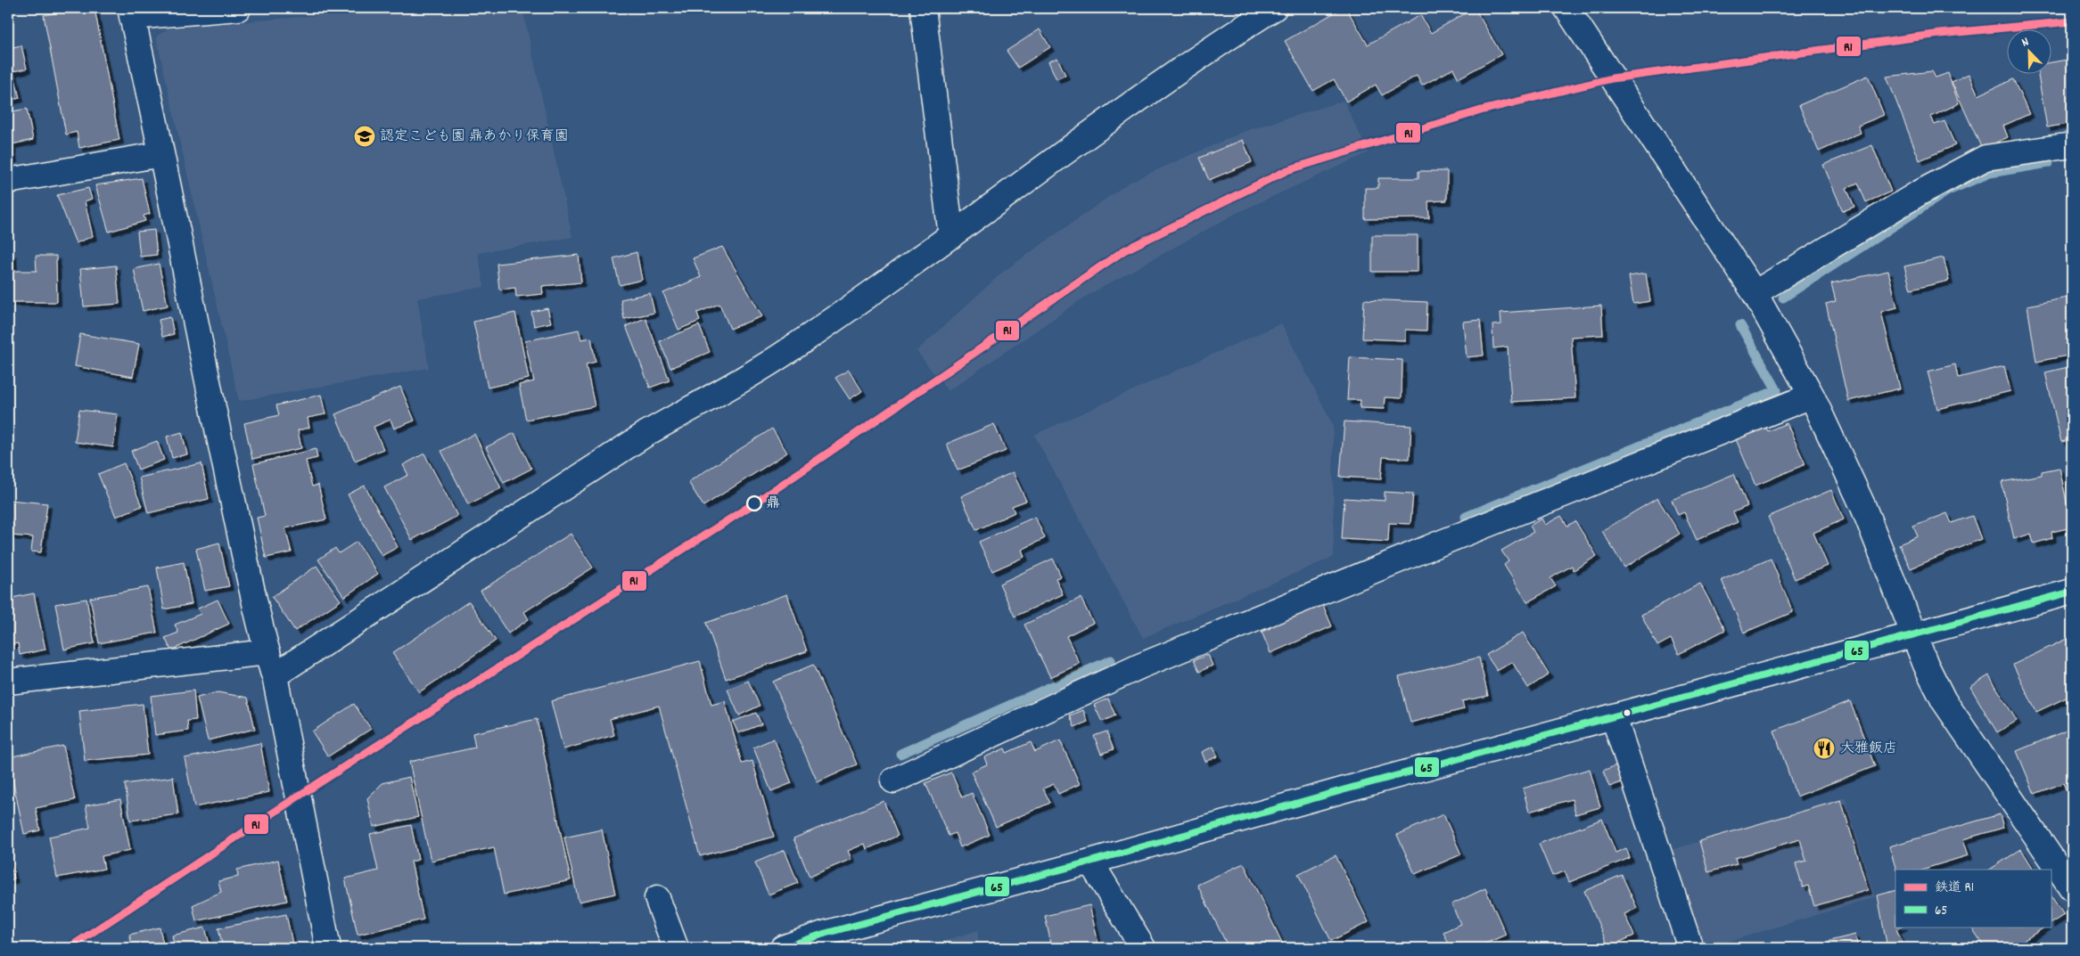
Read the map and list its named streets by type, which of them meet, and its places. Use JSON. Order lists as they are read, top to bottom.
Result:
{
  "places": {
    "school or university": ["認定こども園 鼎あかり保育園"],
    "other": ["鼎"],
    "restaurant": ["大雅飯店"]
  },
  "lines": ["rail line R1", "transit line 65"],
  "legend": ["鉄道 R1", "65"],
  "north": "top left"
}
